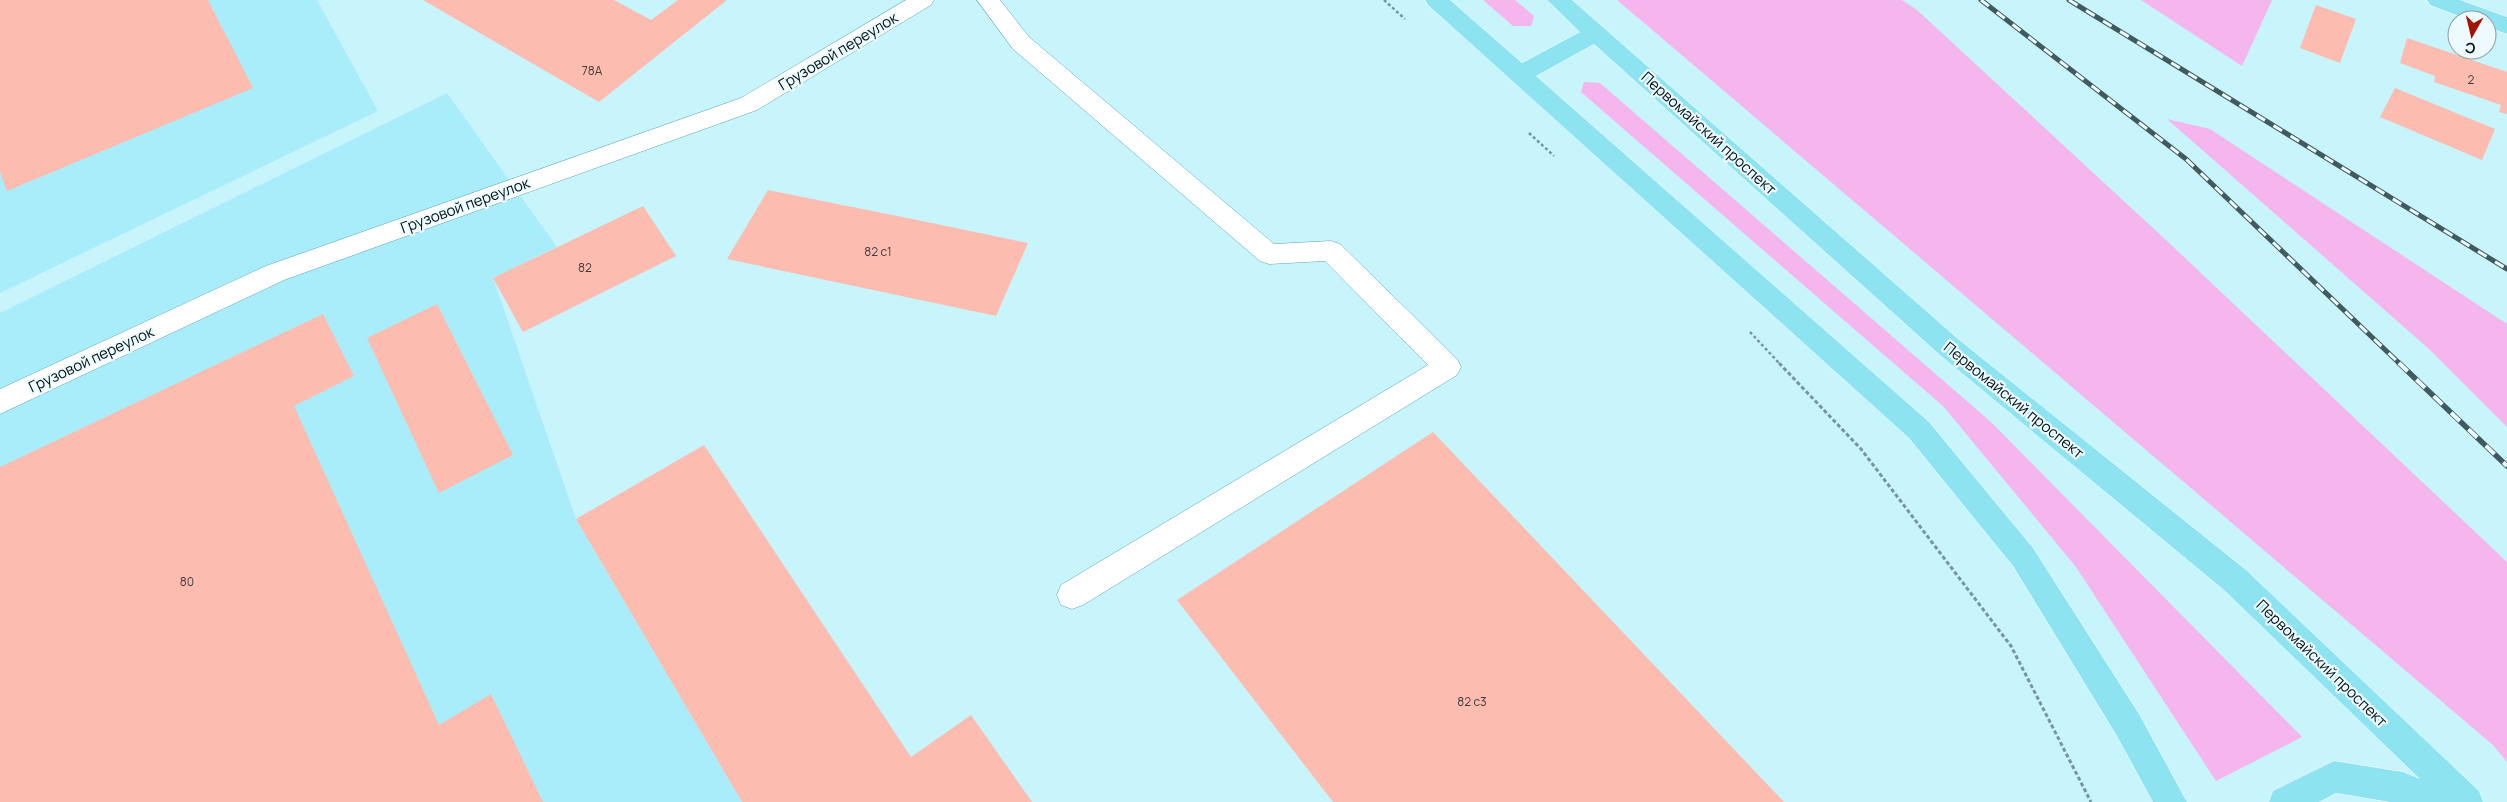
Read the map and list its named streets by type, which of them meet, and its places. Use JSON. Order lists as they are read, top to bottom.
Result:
{
  "streets": {
    "main road": ["Первомайский проспект"],
    "lane": ["Грузовой переулок"]
  },
  "house_numbers": [
    "78А",
    "2",
    "82 с1",
    "82",
    "80",
    "82 с3"
  ],
  "north": "bottom"
}
